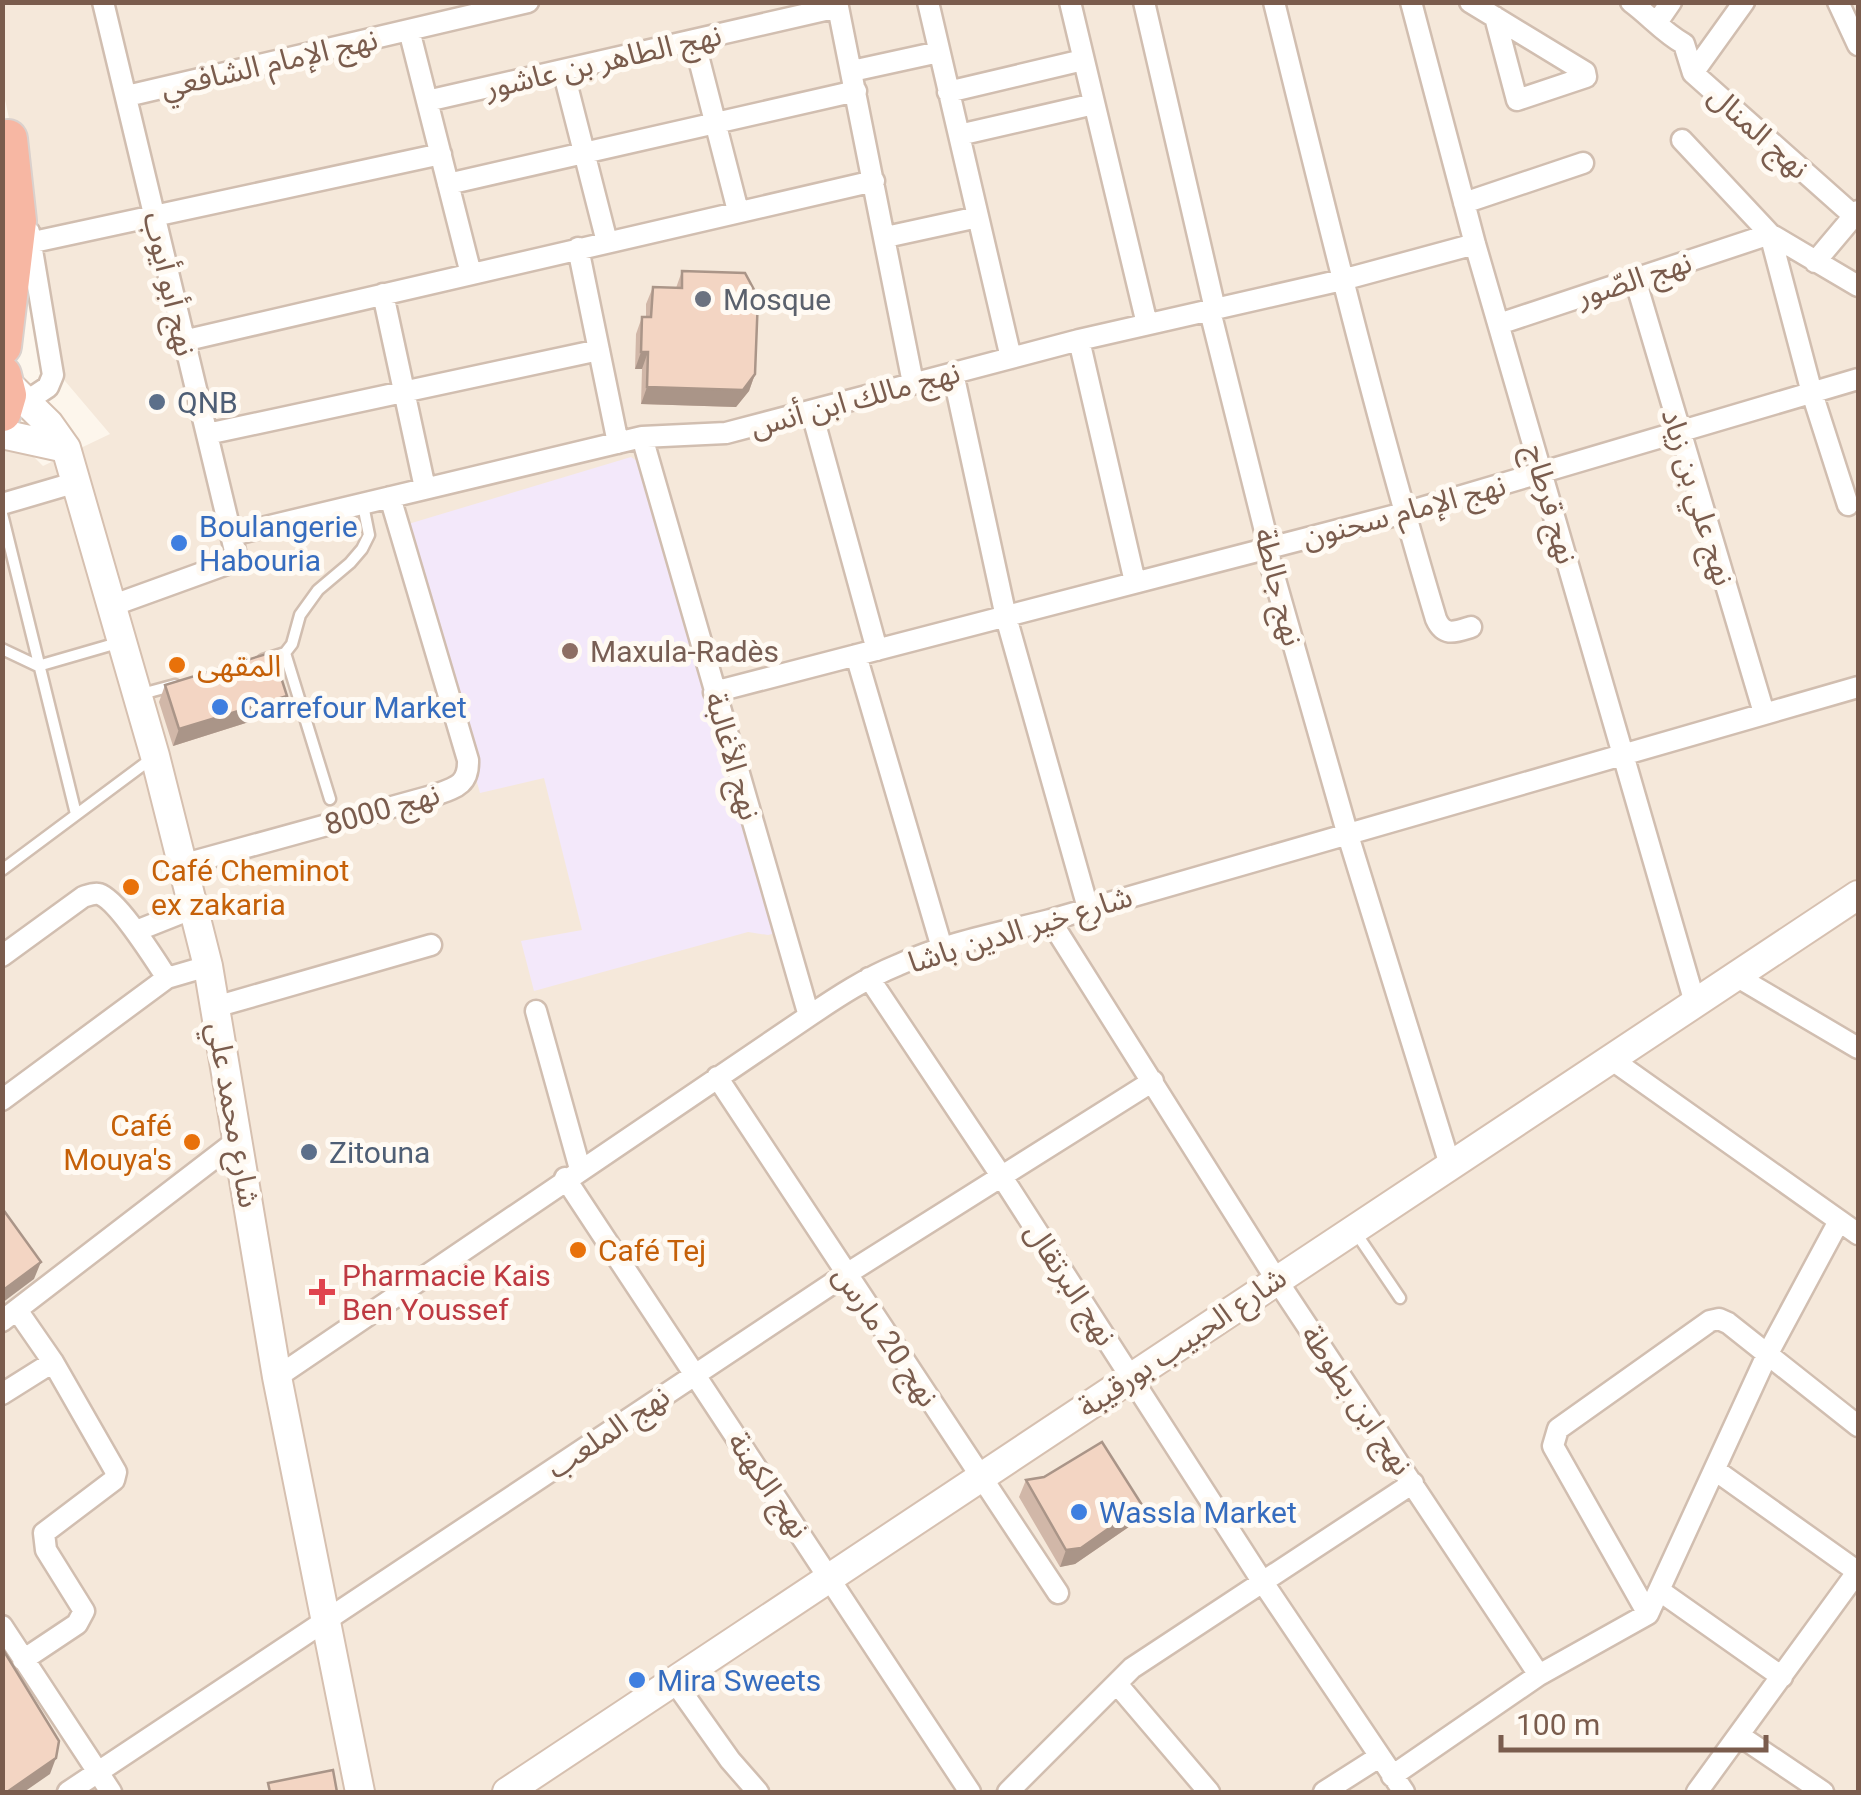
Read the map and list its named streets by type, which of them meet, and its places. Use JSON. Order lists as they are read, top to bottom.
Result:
{
  "streets": {
    "street": [
      "نهج الطاهر بن عاشور",
      "نهج الإمام الشافعي",
      "نهج المنال",
      "نهج الصّور",
      "نهج أبو أيوب",
      "نهج مالك ابن أنس",
      "نهج علي بن زياد",
      "نهج قرطاج",
      "نهج الإمام سحنون",
      "نهج جالطة",
      "نهج الأغالبة",
      "نهج 8000",
      "شارع خير الدين باشا",
      "شارع محمد علي",
      "نهج البرتقال",
      "نهج 20 مارس",
      "شارع الحبيب بورقيبة",
      "نهج ابن بطوطة",
      "نهج الملعب",
      "نهج الكهنة"
    ]
  },
  "crossings": [
    ["نهج الإمام الشافعي", "نهج أبو أيوب"],
    ["نهج الصّور", "نهج علي بن زياد"],
    ["نهج الصّور", "نهج قرطاج"],
    ["نهج أبو أيوب", "نهج مالك ابن أنس"],
    ["نهج أبو أيوب", "شارع محمد علي"],
    ["نهج مالك ابن أنس", "نهج قرطاج"],
    ["نهج مالك ابن أنس", "نهج جالطة"],
    ["نهج مالك ابن أنس", "نهج الأغالبة"],
    ["نهج مالك ابن أنس", "نهج 8000"],
    ["نهج علي بن زياد", "نهج الإمام سحنون"],
    ["نهج علي بن زياد", "شارع خير الدين باشا"],
    ["نهج قرطاج", "نهج الإمام سحنون"],
    ["نهج قرطاج", "شارع خير الدين باشا"],
    ["نهج قرطاج", "شارع الحبيب بورقيبة"],
    ["نهج الإمام سحنون", "نهج جالطة"],
    ["نهج الإمام سحنون", "نهج الأغالبة"],
    ["نهج جالطة", "شارع خير الدين باشا"],
    ["نهج جالطة", "شارع الحبيب بورقيبة"],
    ["نهج الأغالبة", "شارع خير الدين باشا"],
    ["نهج 8000", "شارع محمد علي"],
    ["شارع خير الدين باشا", "شارع محمد علي"],
    ["شارع خير الدين باشا", "نهج البرتقال"],
    ["شارع خير الدين باشا", "نهج 20 مارس"],
    ["شارع خير الدين باشا", "نهج ابن بطوطة"],
    ["شارع خير الدين باشا", "نهج الكهنة"],
    ["شارع محمد علي", "نهج الملعب"],
    ["نهج البرتقال", "شارع الحبيب بورقيبة"],
    ["نهج البرتقال", "نهج الملعب"],
    ["نهج 20 مارس", "شارع الحبيب بورقيبة"],
    ["نهج 20 مارس", "نهج الملعب"],
    ["شارع الحبيب بورقيبة", "نهج ابن بطوطة"],
    ["شارع الحبيب بورقيبة", "نهج الكهنة"],
    ["نهج ابن بطوطة", "نهج الملعب"],
    ["نهج الملعب", "نهج الكهنة"]
  ],
  "places": {
    "other": [
      "Mosque",
      "QNB",
      "Boulangerie Habouria",
      "Maxula-Radès",
      "المقهى",
      "Carrefour Market",
      "Café Cheminot ex zakaria",
      "Café Mouya's",
      "Zitouna",
      "Café Tej",
      "Wassla Market",
      "Mira Sweets"
    ],
    "health": ["Pharmacie Kais Ben Youssef"]
  },
  "scale_bar": "100 m"
}
